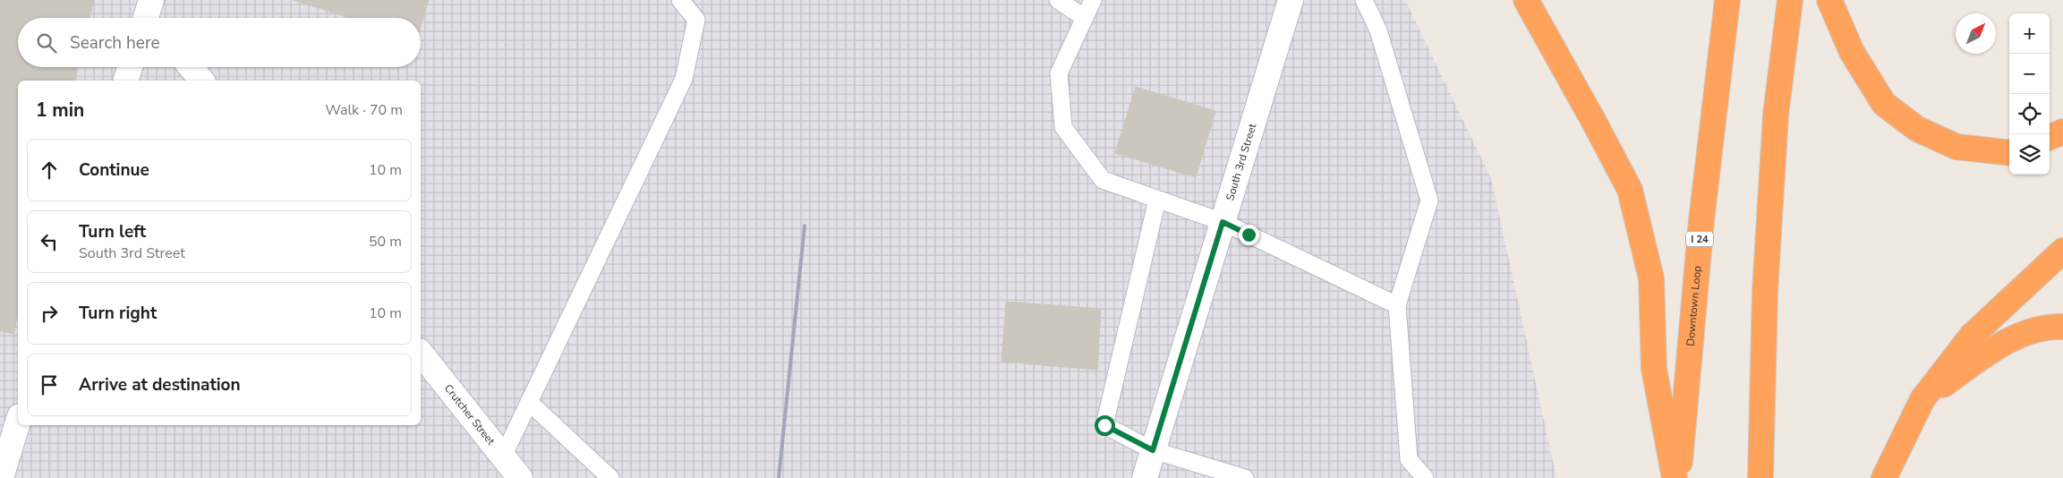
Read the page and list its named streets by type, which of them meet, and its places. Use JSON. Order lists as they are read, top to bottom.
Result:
{
  "streets": {
    "highway": ["I 24", "Downtown Loop"],
    "street": ["South 3rd Street", "Crutcher Street"]
  },
  "north": "top right",
  "page": {
    "map_buttons": ["+", "−"],
    "search": "Search here",
    "heading": ["1 min", "Walk · 70 m"],
    "list": [
      ["Continue", "10 m"],
      ["Turn left", "South 3rd Street", "50 m"],
      ["Turn right", "10 m"],
      "Arrive at destination"
    ]
  }
}
